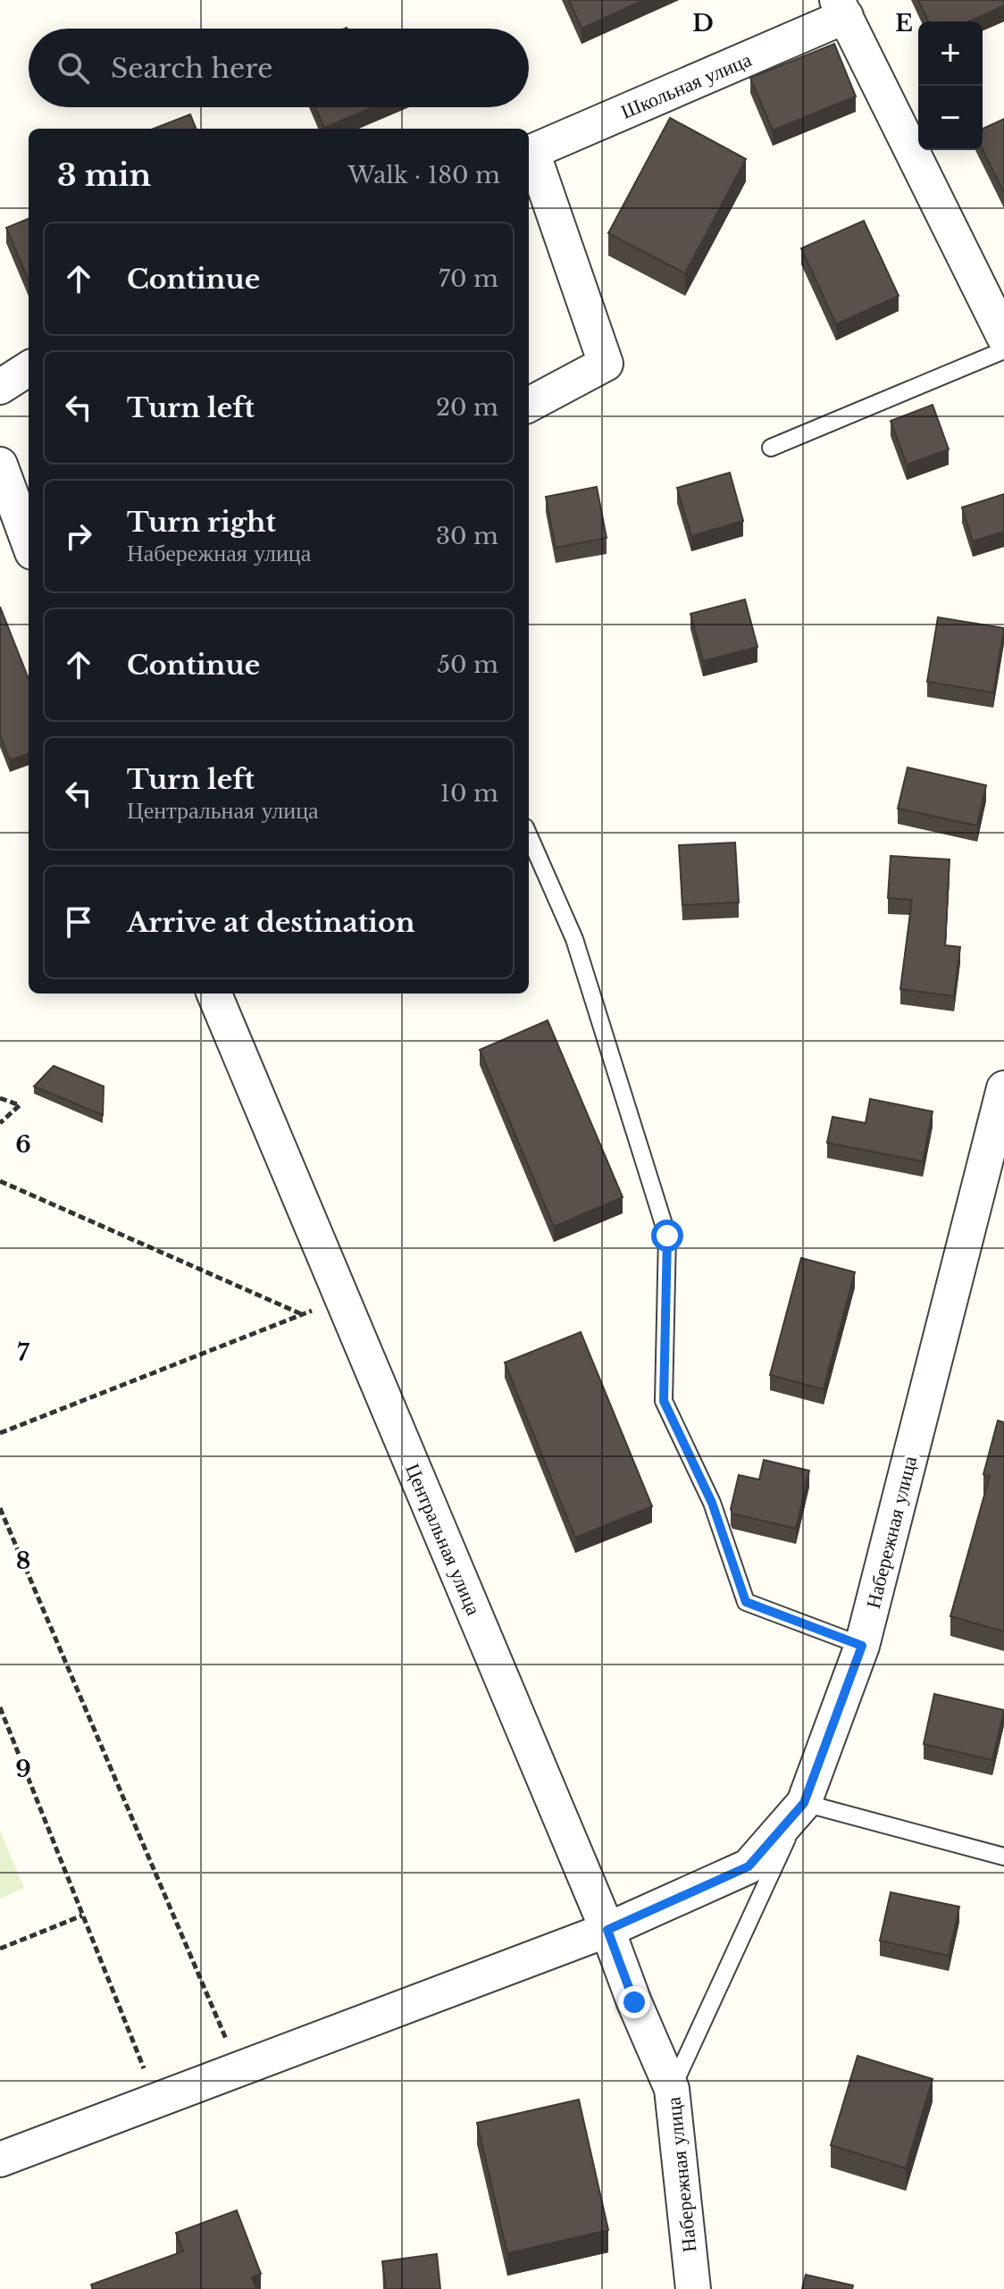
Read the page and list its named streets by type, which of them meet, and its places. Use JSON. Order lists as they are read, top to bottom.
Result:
{
  "streets": {
    "street": ["Школьная улица", "Набережная улица", "Центральная улица"]
  },
  "crossings": [
    ["Набережная улица", "Центральная улица"]
  ],
  "page": {
    "map_buttons": ["+", "−"],
    "search": "Search here",
    "heading": ["3 min", "Walk · 180 m"],
    "list": [
      ["Continue", "70 m"],
      ["Turn left", "20 m"],
      ["Turn right", "Набережная улица", "30 m"],
      ["Continue", "50 m"],
      ["Turn left", "Центральная улица", "10 m"],
      "Arrive at destination"
    ]
  },
  "grid": {
    "columns": ["D", "E"],
    "rows": [
      "6",
      "7",
      "8",
      "9"
    ]
  }
}
